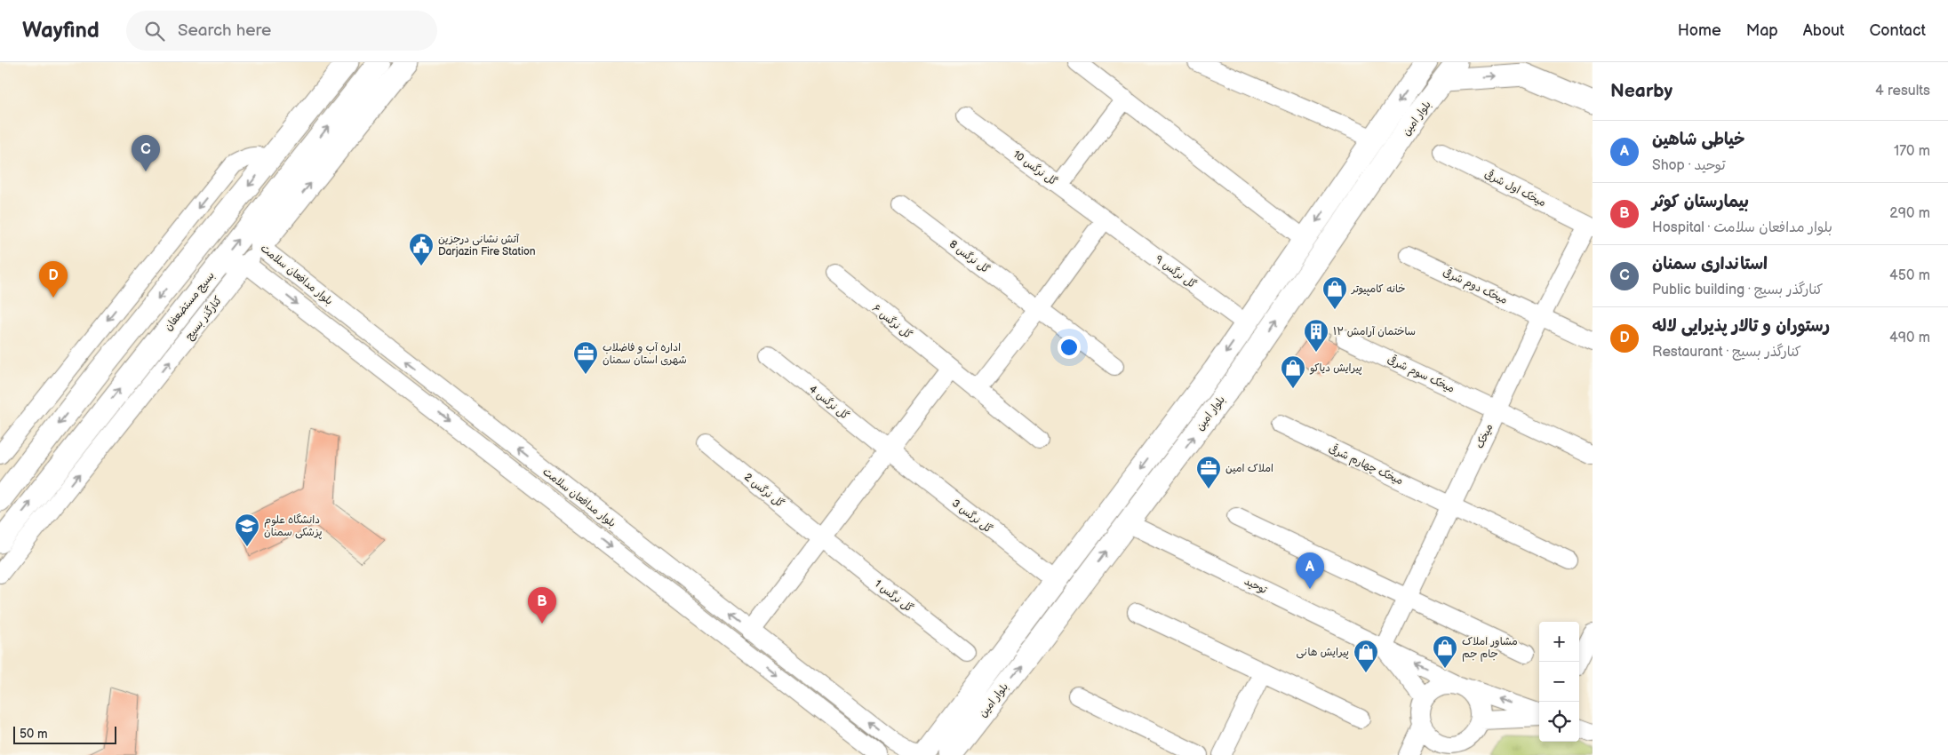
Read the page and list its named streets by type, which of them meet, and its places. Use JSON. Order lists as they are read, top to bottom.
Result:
{
  "streets": {
    "main road": ["بلوار امین", "بسیج مستضعفان", "کنارگذر بسیج"],
    "street": [
      "گل نرگس 10",
      "میخک اول شرقی",
      "گل نرگس 8",
      "گل نرگس ۹",
      "بلوار مدافعان سلامت",
      "میخک دوم شرقی",
      "گل نرگس ۶",
      "میخک سوم شرقی",
      "گل نرگس 4",
      "میخک",
      "میخک چهارم شرقی",
      "گل نرگس 2",
      "گل نرگس 3",
      "توحید",
      "گل نرگس 1"
    ]
  },
  "crossings": [
    ["بلوار امین", "گل نرگس ۹"],
    ["بلوار امین", "بلوار مدافعان سلامت"],
    ["بلوار امین", "گل نرگس 3"],
    ["بلوار امین", "توحید"],
    ["گل نرگس 10", "گل نرگس ۹"],
    ["میخک اول شرقی", "میخک"],
    ["بلوار مدافعان سلامت", "بسیج مستضعفان"],
    ["بلوار مدافعان سلامت", "کنارگذر بسیج"],
    ["میخک دوم شرقی", "میخک"],
    ["میخک سوم شرقی", "میخک"],
    ["گل نرگس 4", "گل نرگس 3"],
    ["میخک", "میخک چهارم شرقی"],
    ["میخک", "توحید"],
    ["گل نرگس 2", "گل نرگس 1"]
  ],
  "places": {
    "public building": ["آتش نشانی درجزین Darjazin Fire Station"],
    "shop": [
      "خانه کامپیوتر",
      "پیرایش دیاکو",
      "مشاور املاک جام جم",
      "پیرایش هانی"
    ],
    "building": ["ساختمان آرامش ۱۲"],
    "office": ["اداره آب و فاضلاب شهری استان سمنان", "املاک امین"],
    "school or university": ["دانشگاه علوم پزشکی سمنان"]
  },
  "scale_bar": "50 m",
  "page": {
    "header": "Wayfind",
    "search": "Search here",
    "nav": [
      "Home",
      "Map",
      "About",
      "Contact"
    ],
    "heading": ["Nearby", "4 results"],
    "list": [
      {
        "mark": "A",
        "name": "خیاطی شاهین",
        "note": "Shop · توحید",
        "value": "170 m"
      },
      {
        "mark": "B",
        "name": "بیمارستان کوثر",
        "note": "Hospital · بلوار مدافعان سلامت",
        "value": "290 m"
      },
      {
        "mark": "C",
        "name": "استانداری سمنان",
        "note": "Public building · کنارگذر بسیج",
        "value": "450 m"
      },
      {
        "mark": "D",
        "name": "رستوران و تالار پذیرایی لاله",
        "note": "Restaurant · کنارگذر بسیج",
        "value": "490 m"
      }
    ],
    "pins": [
      "C",
      "D",
      "A",
      "B"
    ],
    "map_buttons": ["+", "−"],
    "scale": "50 m"
  }
}
